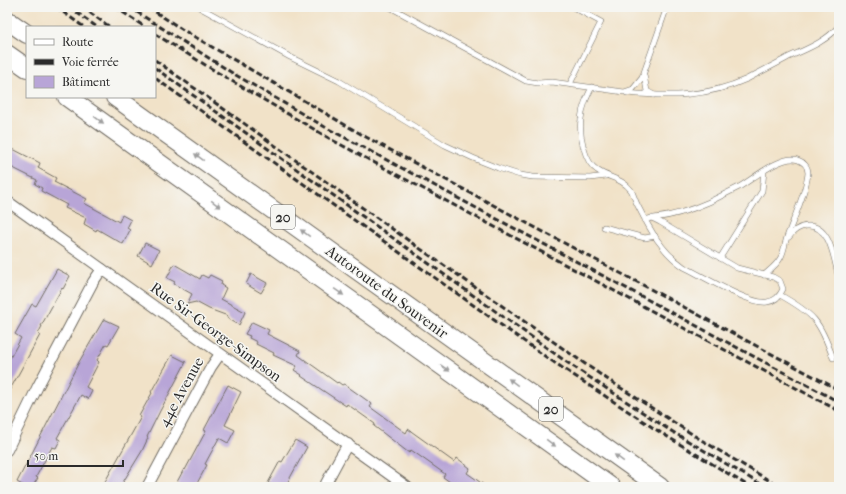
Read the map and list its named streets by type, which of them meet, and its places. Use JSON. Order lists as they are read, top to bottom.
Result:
{
  "streets": {
    "highway": ["20", "Autoroute du Souvenir"],
    "street": ["Rue Sir-George-Simpson", "44e Avenue"]
  },
  "crossings": [
    ["Rue Sir-George-Simpson", "44e Avenue"]
  ],
  "legend": ["Route", "Voie ferrée", "Bâtiment"],
  "scale_bar": "50 m"
}
